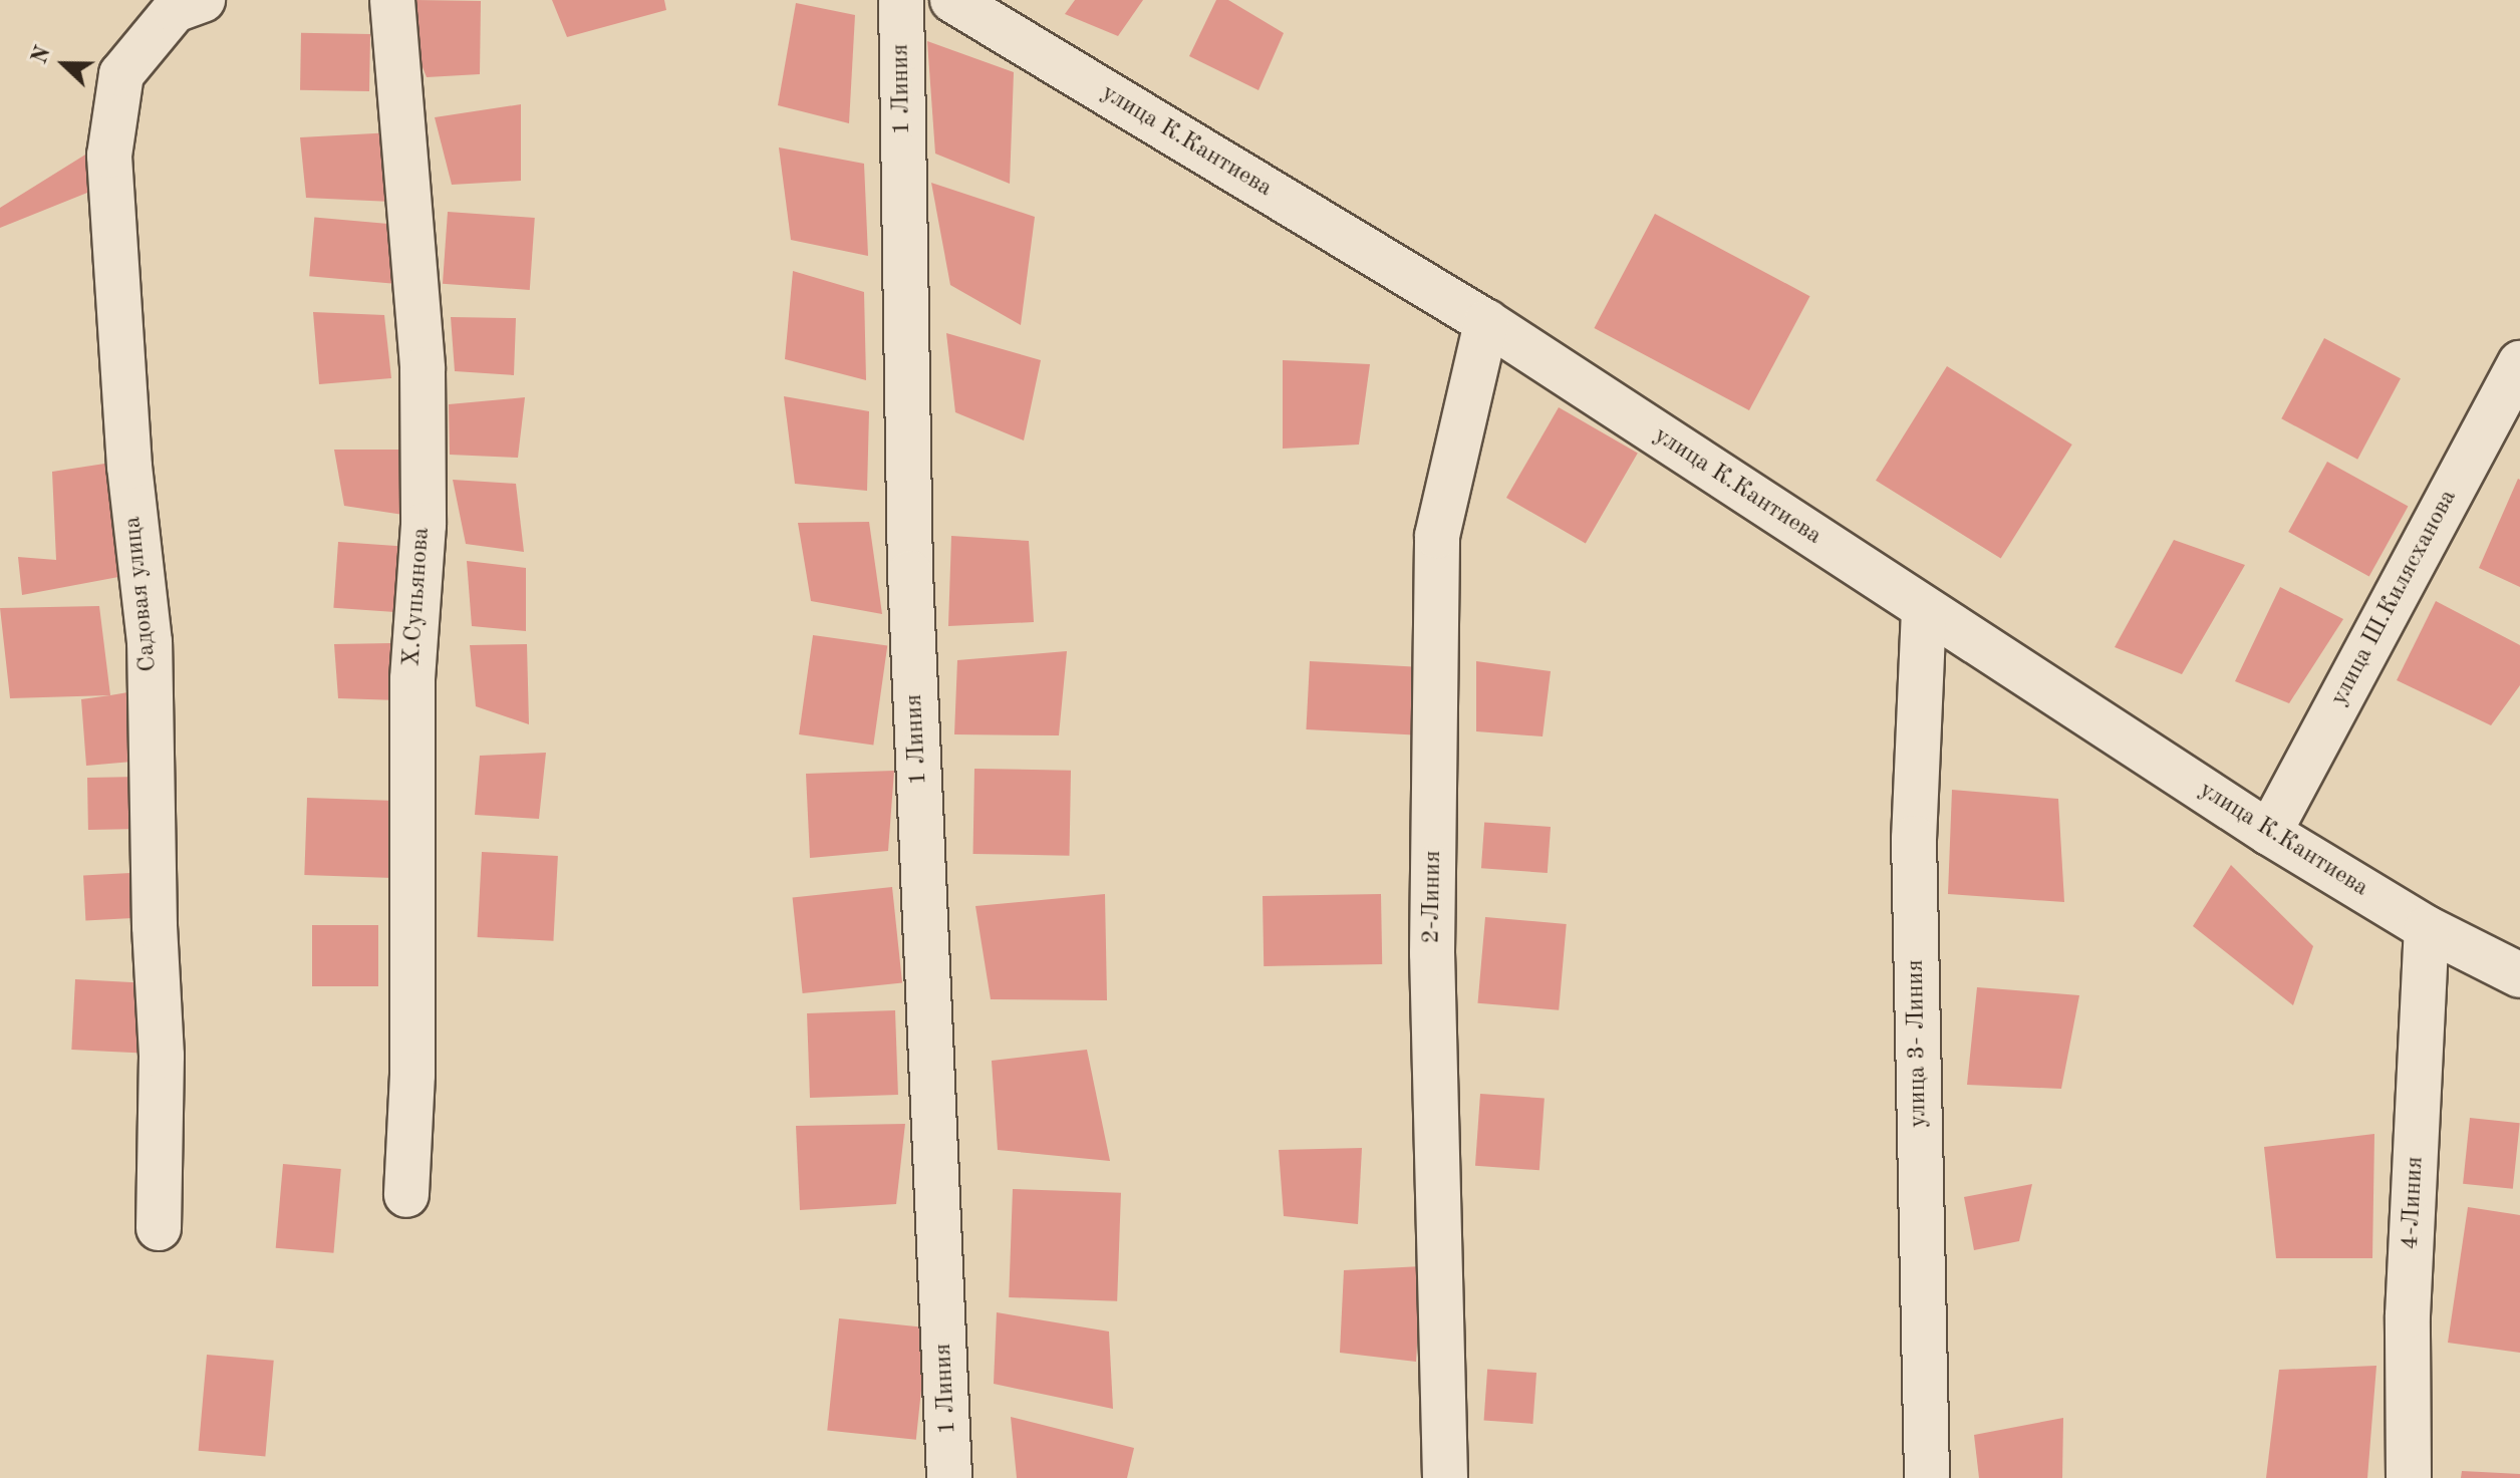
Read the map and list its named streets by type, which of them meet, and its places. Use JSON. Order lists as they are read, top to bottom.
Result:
{
  "streets": {
    "street": [
      "1 Линия",
      "улица К.Кантиева",
      "Садовая улица",
      "Х.Супьянова",
      "улица Ш.Килясханова",
      "2-Линия",
      "улица 3- Линия",
      "4-Линия"
    ]
  },
  "crossings": [
    ["улица К.Кантиева", "улица Ш.Килясханова"],
    ["улица К.Кантиева", "2-Линия"],
    ["улица К.Кантиева", "улица 3- Линия"],
    ["улица К.Кантиева", "4-Линия"]
  ],
  "north": "left"
}
